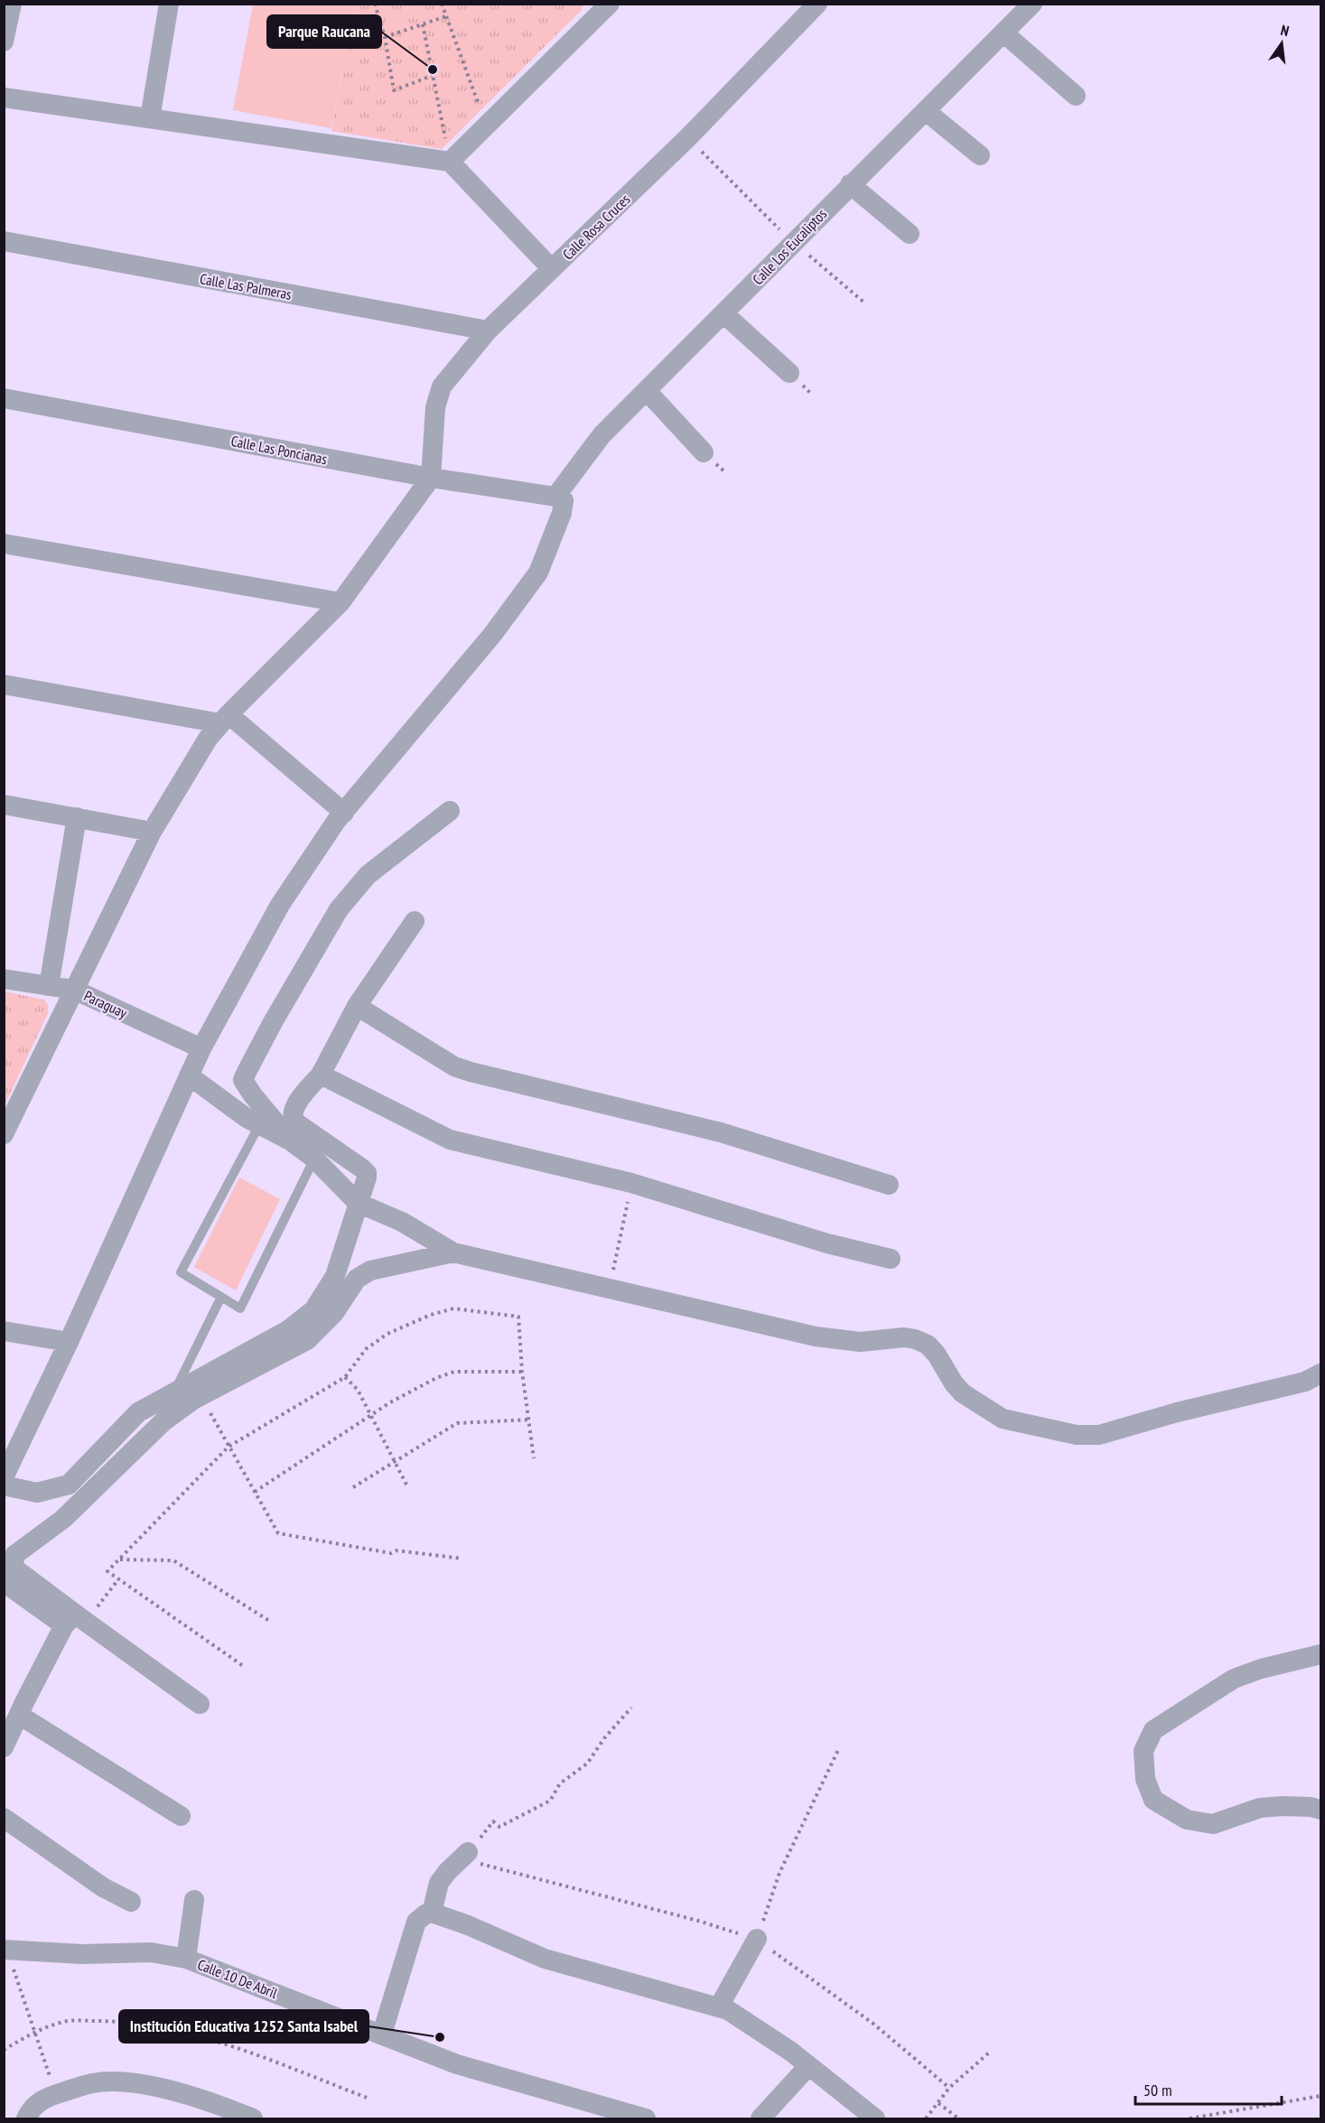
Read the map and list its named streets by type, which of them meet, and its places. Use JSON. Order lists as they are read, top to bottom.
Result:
{
  "streets": {
    "street": [
      "Calle Rosa Cruces",
      "Calle Los Eucaliptos",
      "Calle Las Palmeras",
      "Calle Las Poncianas",
      "Paraguay",
      "Calle 10 De Abril"
    ]
  },
  "crossings": [
    ["Calle Rosa Cruces", "Calle Las Palmeras"],
    ["Calle Rosa Cruces", "Calle Las Poncianas"],
    ["Calle Los Eucaliptos", "Calle Las Poncianas"]
  ],
  "places": ["Parque Raucana", "Institución Educativa 1252 Santa Isabel"],
  "scale_bar": "50 m",
  "north": "top"
}
